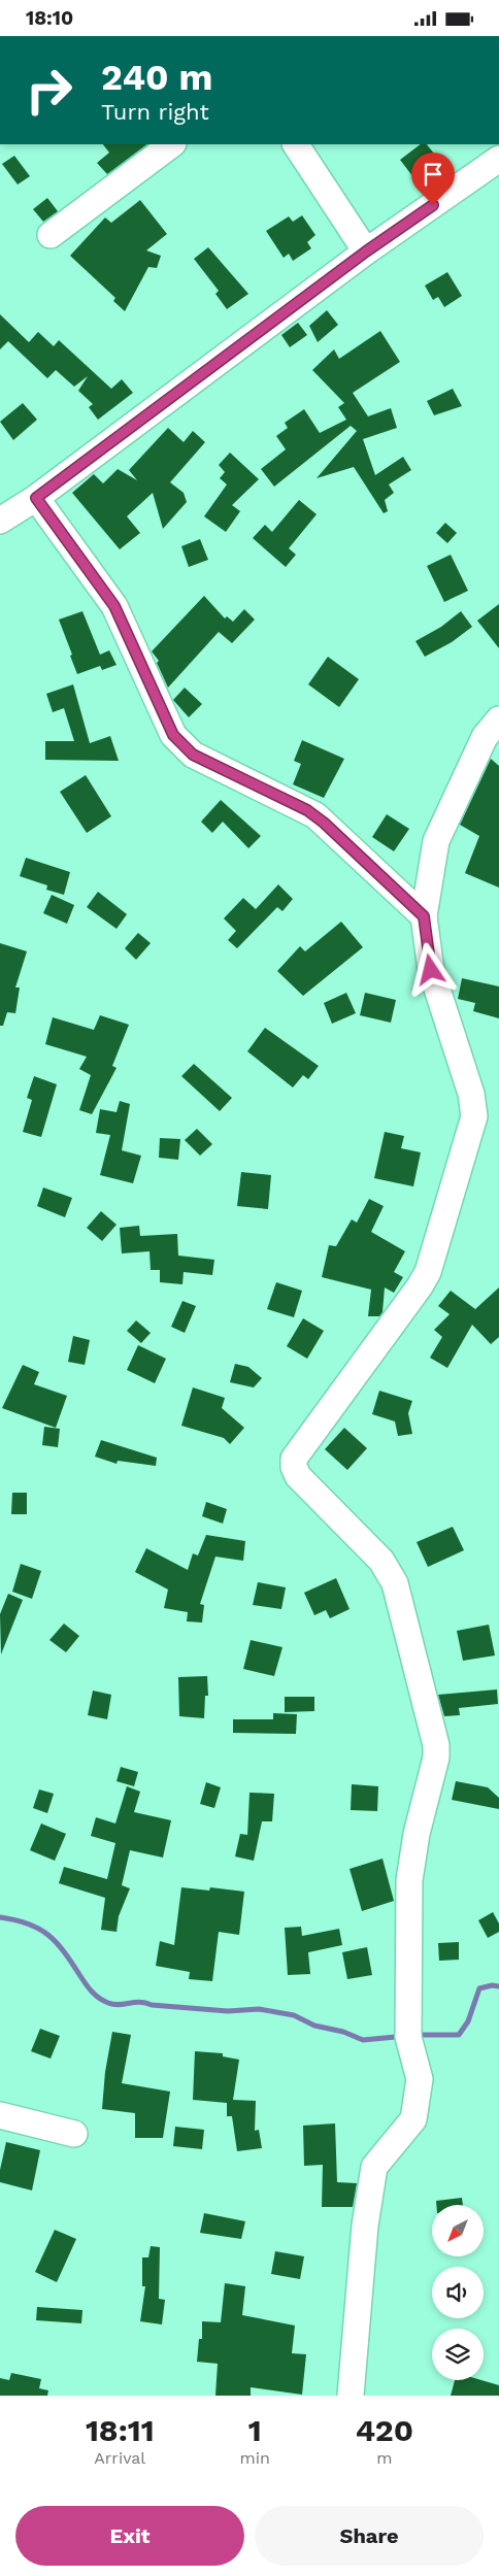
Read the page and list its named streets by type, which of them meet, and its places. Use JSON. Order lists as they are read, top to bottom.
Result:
{
  "north": "bottom left",
  "page": {
    "status": "18:10",
    "turn": ["240 m", "Turn right"],
    "eta": [
      "18:11",
      "Arrival",
      "1",
      "min",
      "420",
      "m"
    ],
    "buttons": ["Exit", "Share"]
  }
}
